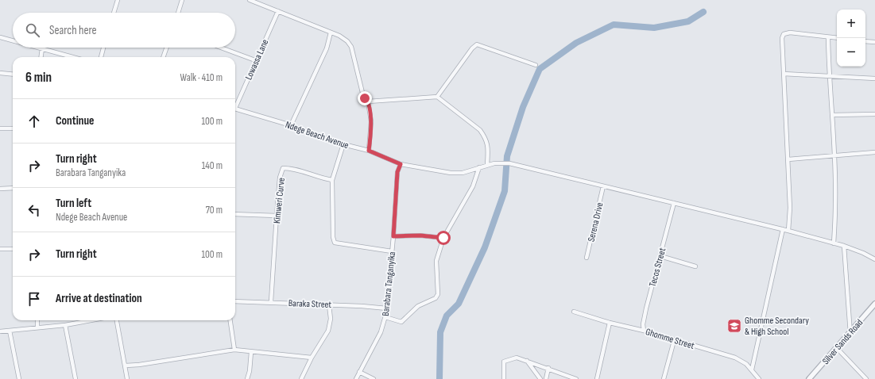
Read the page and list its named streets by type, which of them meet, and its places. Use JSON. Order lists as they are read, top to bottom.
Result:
{
  "streets": {
    "street": [
      "Lowassa Lane",
      "Ndege Beach Avenue",
      "Kimweri Curve",
      "Serena Drive",
      "Tecos Street",
      "Barabara Tanganyika",
      "Baraka Street",
      "Ghomme Street",
      "Silver Sands Road"
    ]
  },
  "crossings": [
    ["Ndege Beach Avenue", "Serena Drive"],
    ["Ndege Beach Avenue", "Tecos Street"],
    ["Ndege Beach Avenue", "Barabara Tanganyika"],
    ["Kimweri Curve", "Baraka Street"],
    ["Tecos Street", "Ghomme Street"],
    ["Barabara Tanganyika", "Baraka Street"]
  ],
  "places": {
    "school or university": ["Ghomme Secondary & High School"]
  },
  "page": {
    "map_buttons": ["+", "−"],
    "search": "Search here",
    "heading": ["6 min", "Walk · 410 m"],
    "list": [
      ["Continue", "100 m"],
      ["Turn right", "Barabara Tanganyika", "140 m"],
      ["Turn left", "Ndege Beach Avenue", "70 m"],
      ["Turn right", "100 m"],
      "Arrive at destination"
    ]
  }
}
